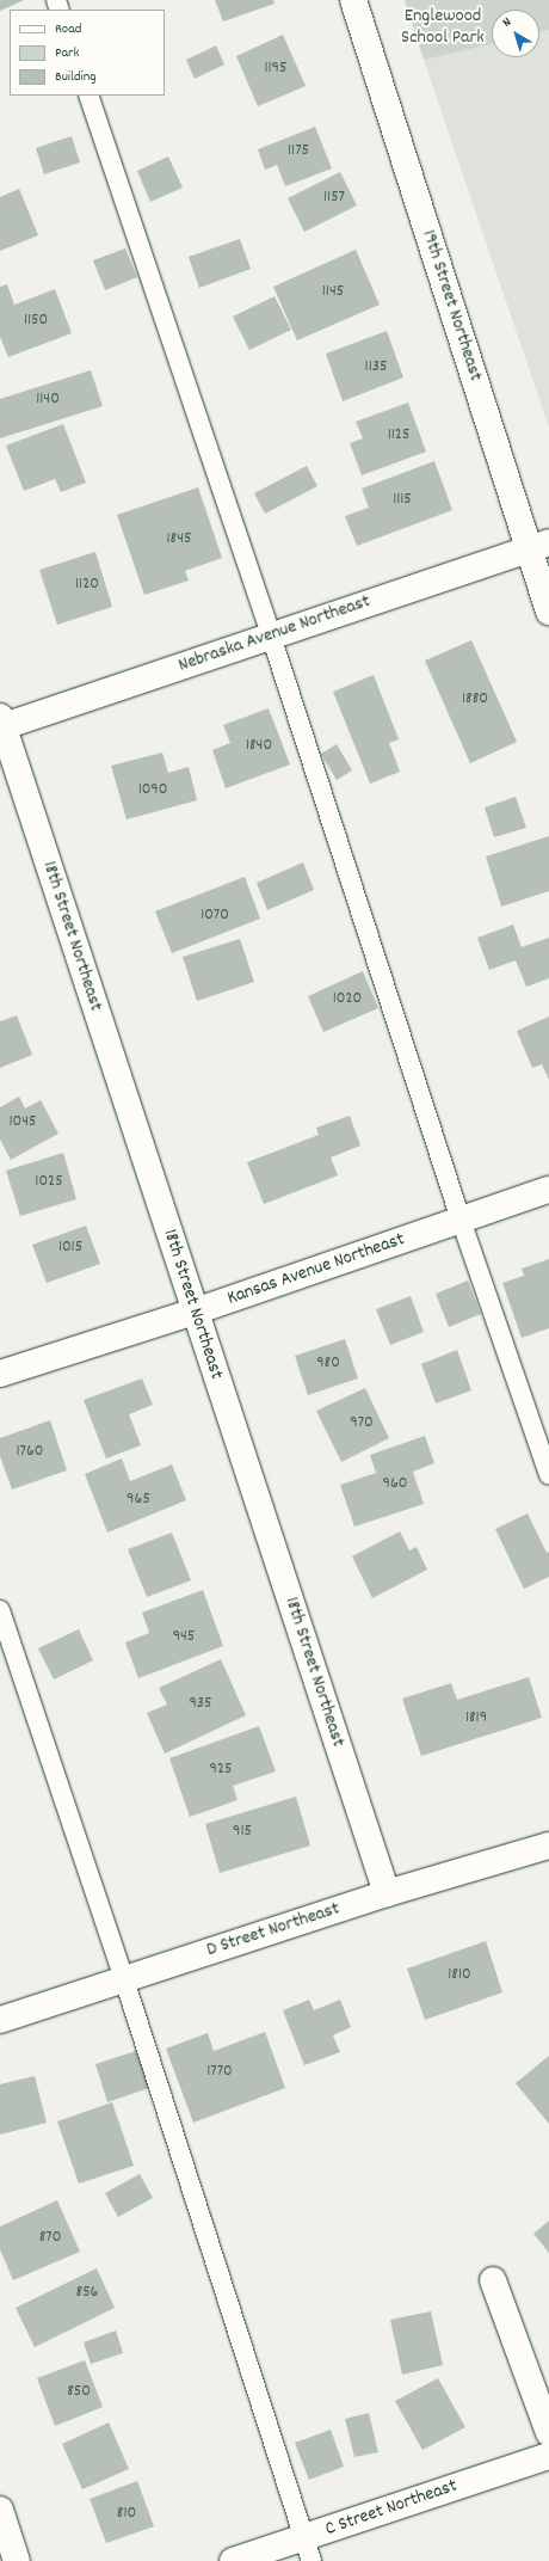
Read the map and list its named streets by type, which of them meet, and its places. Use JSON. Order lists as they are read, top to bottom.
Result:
{
  "streets": {
    "street": [
      "19th Street Northeast",
      "Nebraska Avenue Northeast",
      "18th Street Northeast",
      "Kansas Avenue Northeast",
      "D Street Northeast",
      "C Street Northeast"
    ]
  },
  "crossings": [
    ["19th Street Northeast", "Nebraska Avenue Northeast"],
    ["Nebraska Avenue Northeast", "18th Street Northeast"],
    ["18th Street Northeast", "Kansas Avenue Northeast"],
    ["18th Street Northeast", "D Street Northeast"]
  ],
  "parks": ["Englewood School Park"],
  "house_numbers": [
    "1195",
    "1175",
    "1157",
    "1145",
    "1150",
    "1135",
    "1140",
    "1125",
    "1115",
    "1845",
    "1120",
    "1880",
    "1840",
    "1090",
    "1070",
    "1020",
    "1045",
    "1025",
    "1015",
    "980",
    "970",
    "1760",
    "960",
    "965",
    "945",
    "935",
    "1819",
    "925",
    "915",
    "1810",
    "1770",
    "870",
    "856",
    "850",
    "810"
  ],
  "legend": ["Road", "Park", "Building"],
  "north": "top left"
}
